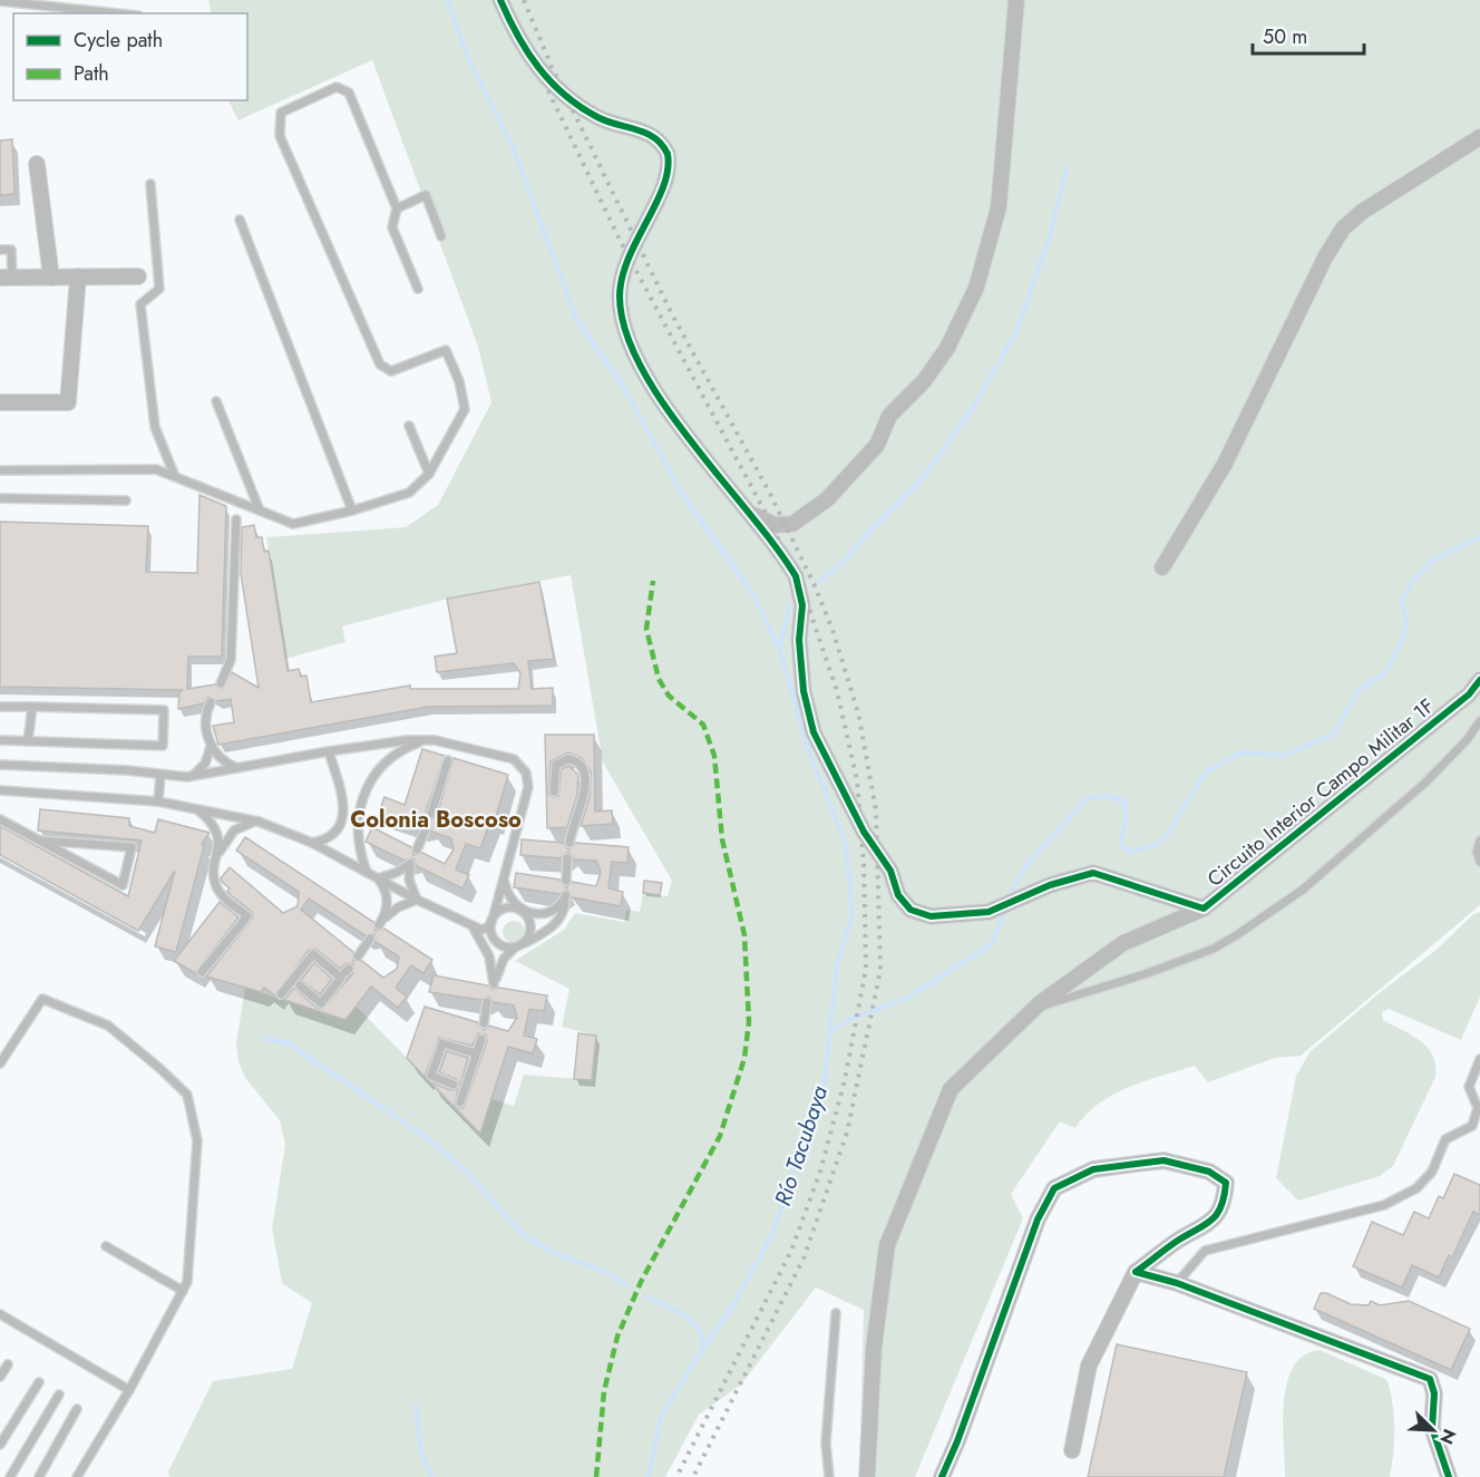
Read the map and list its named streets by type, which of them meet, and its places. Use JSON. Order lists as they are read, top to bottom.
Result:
{
  "streets": {
    "street": ["Circuito Interior Campo Militar 1F"]
  },
  "districts": ["Colonia Boscoso"],
  "water": ["Río Tacubaya"],
  "legend": ["Cycle path", "Path"],
  "scale_bar": "50 m",
  "north": "bottom right"
}
